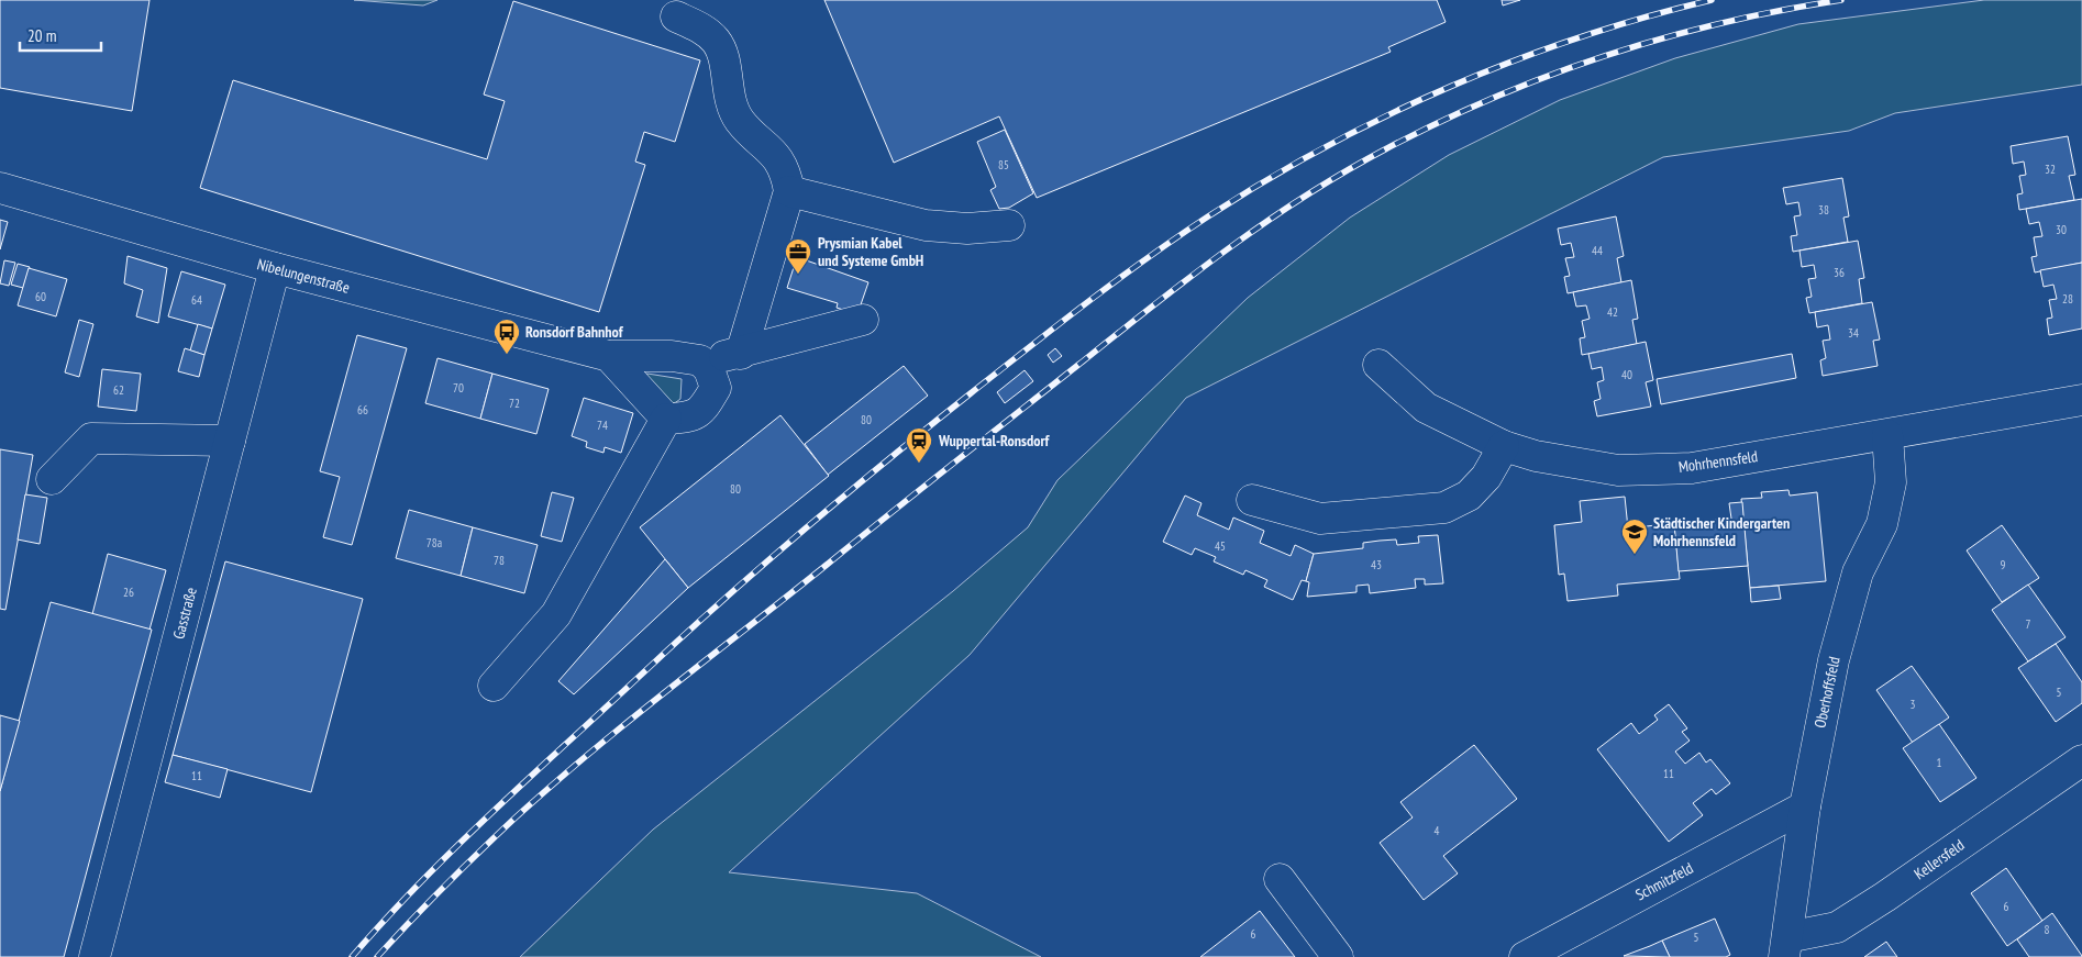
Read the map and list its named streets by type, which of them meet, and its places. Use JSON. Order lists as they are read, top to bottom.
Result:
{
  "streets": {
    "street": [
      "Nibelungenstraße",
      "Mohrhennsfeld",
      "Gasstraße",
      "Oberhoffsfeld",
      "Kellersfeld",
      "Schmitzfeld"
    ]
  },
  "crossings": [
    ["Nibelungenstraße", "Gasstraße"],
    ["Mohrhennsfeld", "Oberhoffsfeld"],
    ["Oberhoffsfeld", "Kellersfeld"],
    ["Oberhoffsfeld", "Schmitzfeld"]
  ],
  "places": {
    "office": ["Prysmian Kabel und Systeme GmbH"],
    "bus stop": ["Ronsdorf Bahnhof"],
    "station": ["Wuppertal-Ronsdorf"],
    "school or university": ["Städtischer Kindergarten Mohrhennsfeld"]
  },
  "house_numbers": [
    "85",
    "32",
    "38",
    "30",
    "44",
    "36",
    "60",
    "28",
    "64",
    "42",
    "34",
    "40",
    "70",
    "62",
    "72",
    "66",
    "80",
    "74",
    "80",
    "78a",
    "45",
    "78",
    "43",
    "9",
    "26",
    "7",
    "5",
    "3",
    "1",
    "11",
    "11",
    "4",
    "6",
    "8",
    "6",
    "5"
  ],
  "scale_bar": "20 m"
}
